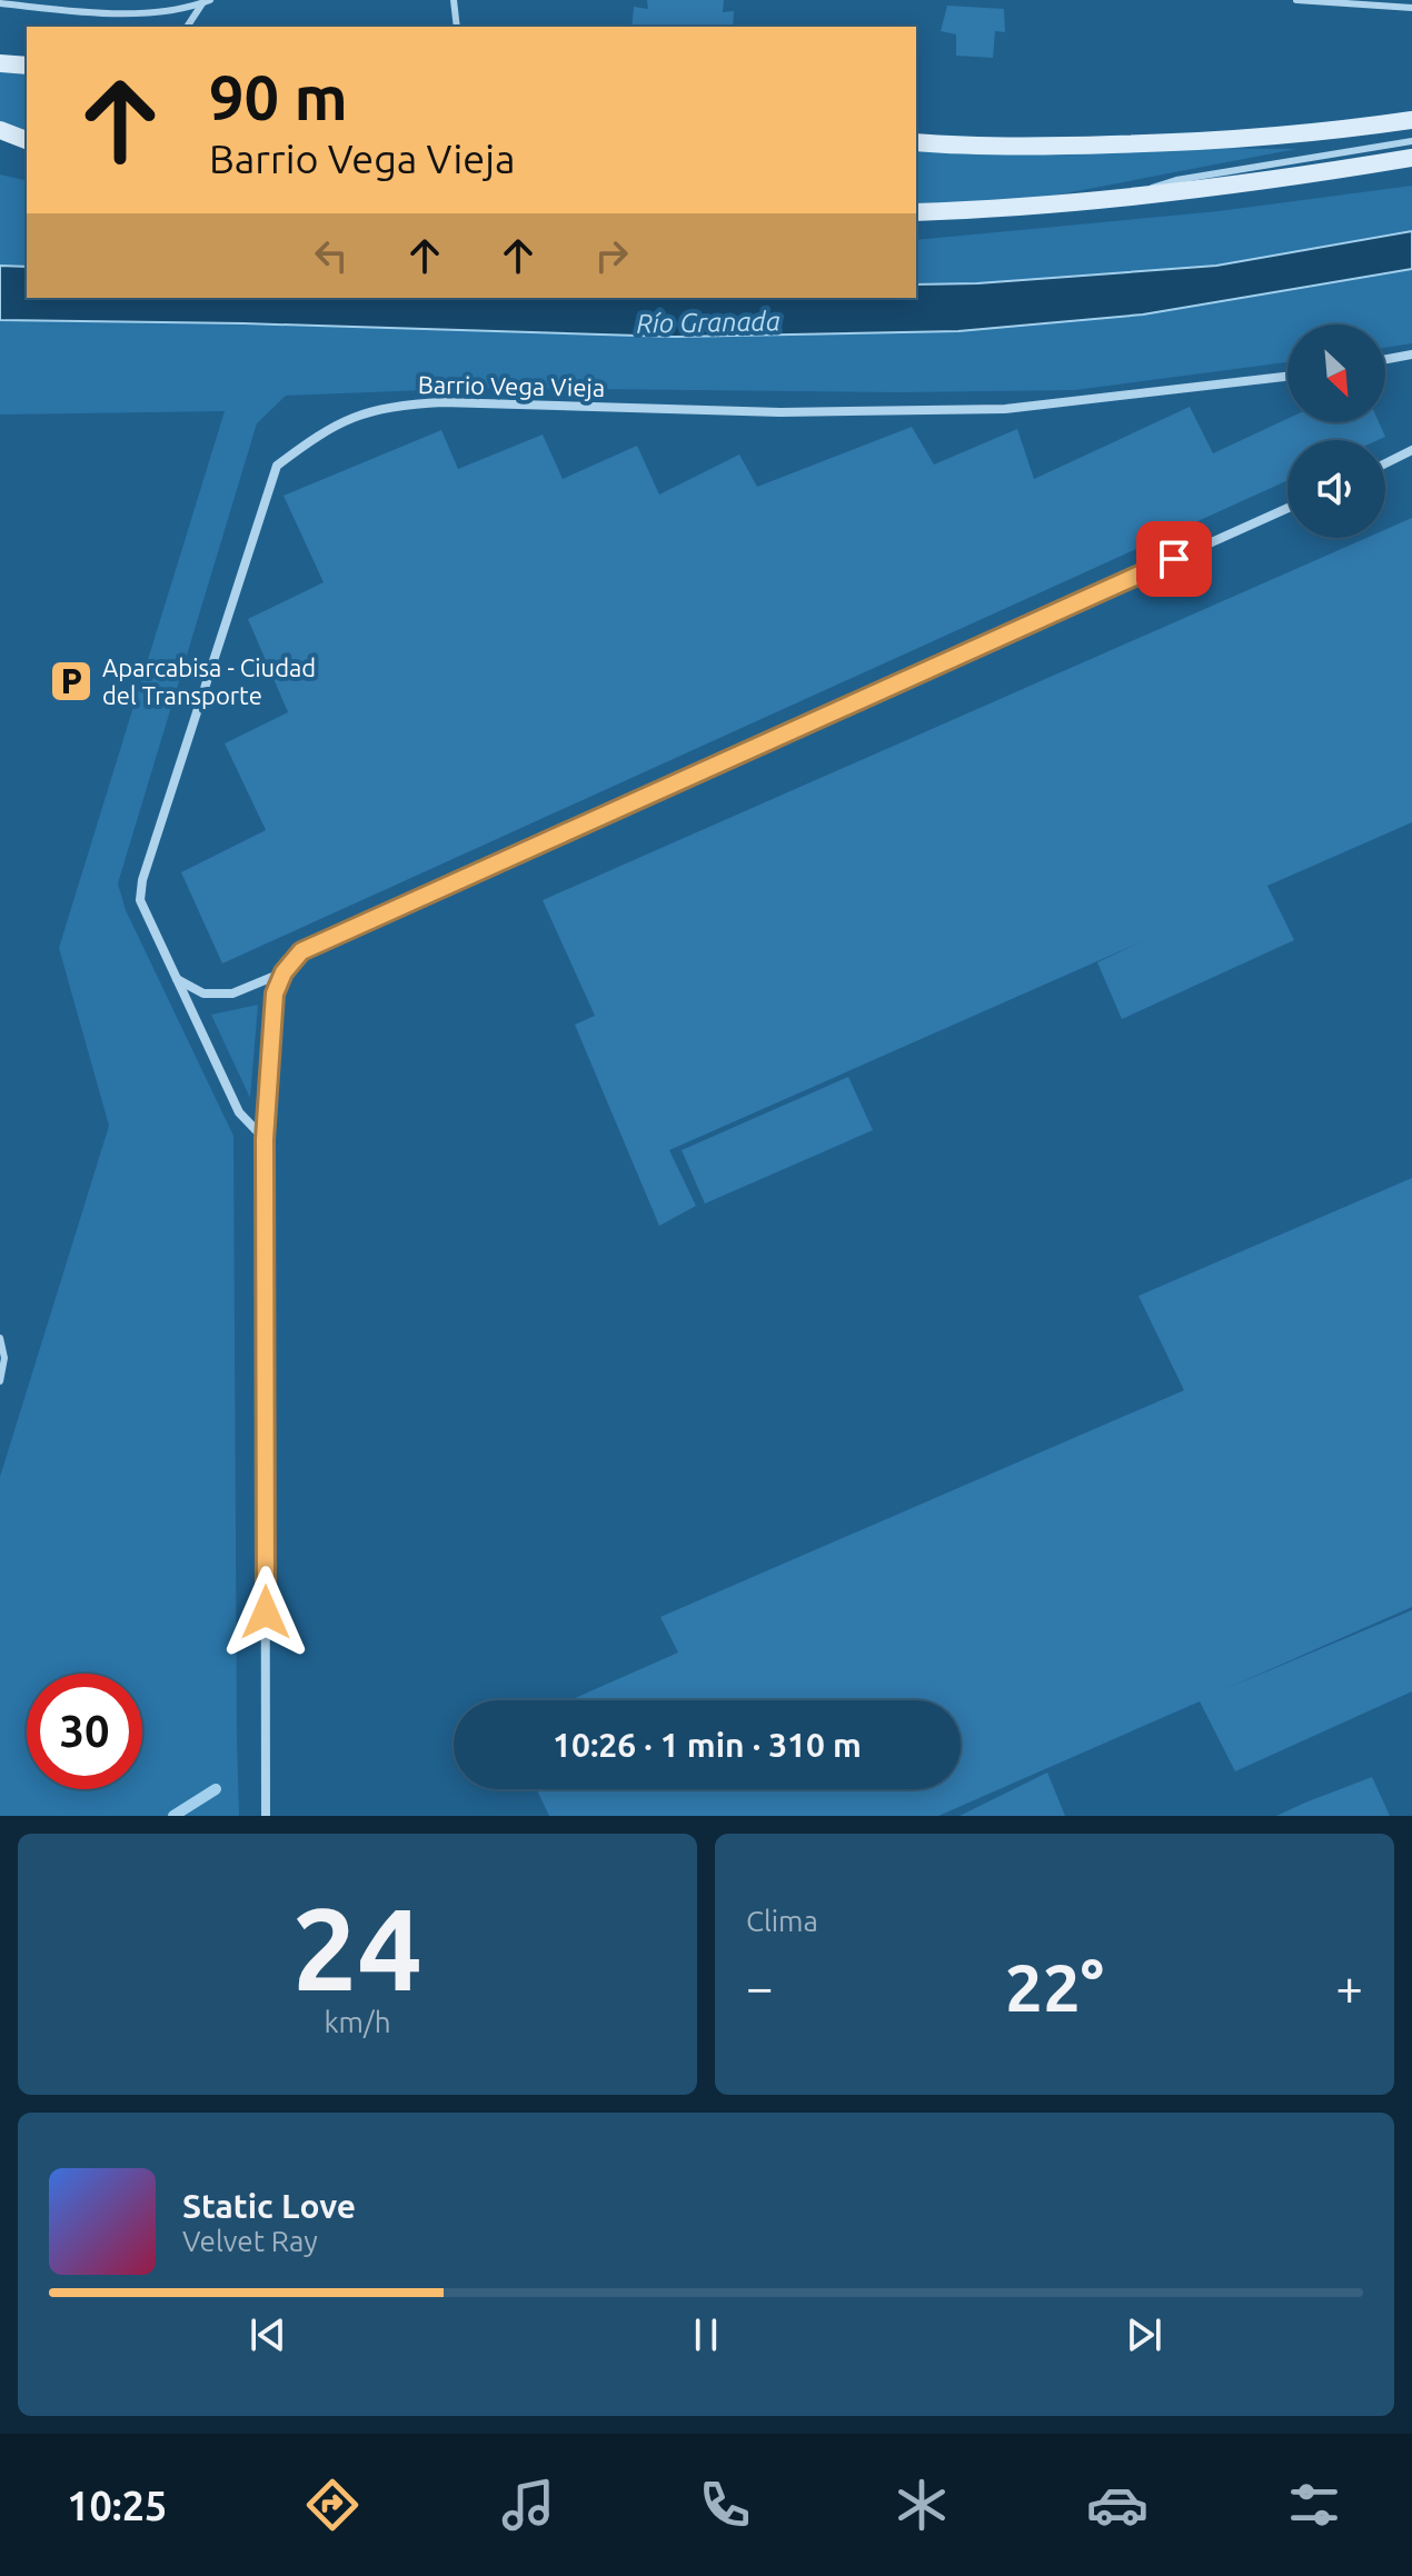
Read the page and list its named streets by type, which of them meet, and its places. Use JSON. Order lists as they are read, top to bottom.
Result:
{
  "streets": {
    "street": ["Barrio Vega Vieja"]
  },
  "water": ["Río Granada"],
  "places": {
    "parking": ["Aparcabisa - Ciudad del Transporte"]
  },
  "north": "bottom right",
  "page": {
    "turn": ["90 m", "Barrio Vega Vieja"],
    "limit": "30",
    "trip": "10:26 · 1 min · 310 m",
    "tile": [
      ["24", "km/h"],
      "Clima"
    ],
    "heat": ["−", "22°", "+"],
    "song": ["Static Love", "Velvet Ray"],
    "tabs": "10:25"
  }
}
